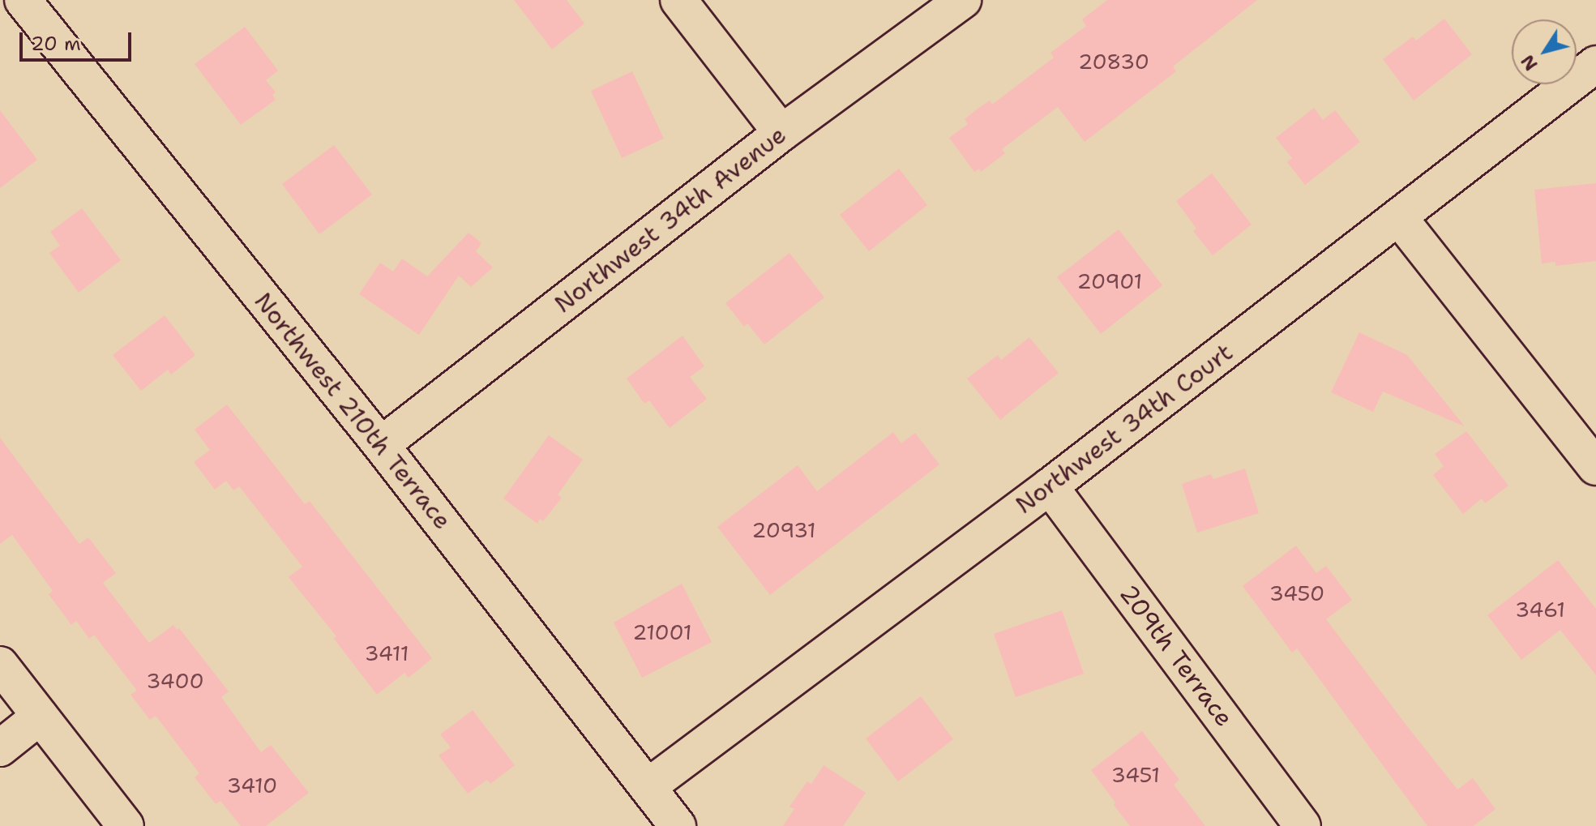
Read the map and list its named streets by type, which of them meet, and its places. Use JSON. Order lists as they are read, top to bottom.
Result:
{
  "streets": {
    "street": [
      "Northwest 34th Avenue",
      "Northwest 210th Terrace",
      "Northwest 34th Court",
      "209th Terrace"
    ]
  },
  "crossings": [
    ["Northwest 34th Avenue", "Northwest 210th Terrace"],
    ["Northwest 210th Terrace", "Northwest 34th Court"],
    ["Northwest 34th Court", "209th Terrace"]
  ],
  "house_numbers": [
    "20830",
    "20901",
    "20931",
    "3450",
    "3461",
    "21001",
    "3411",
    "3400",
    "3451",
    "3410"
  ],
  "scale_bar": "20 m",
  "north": "bottom left"
}
